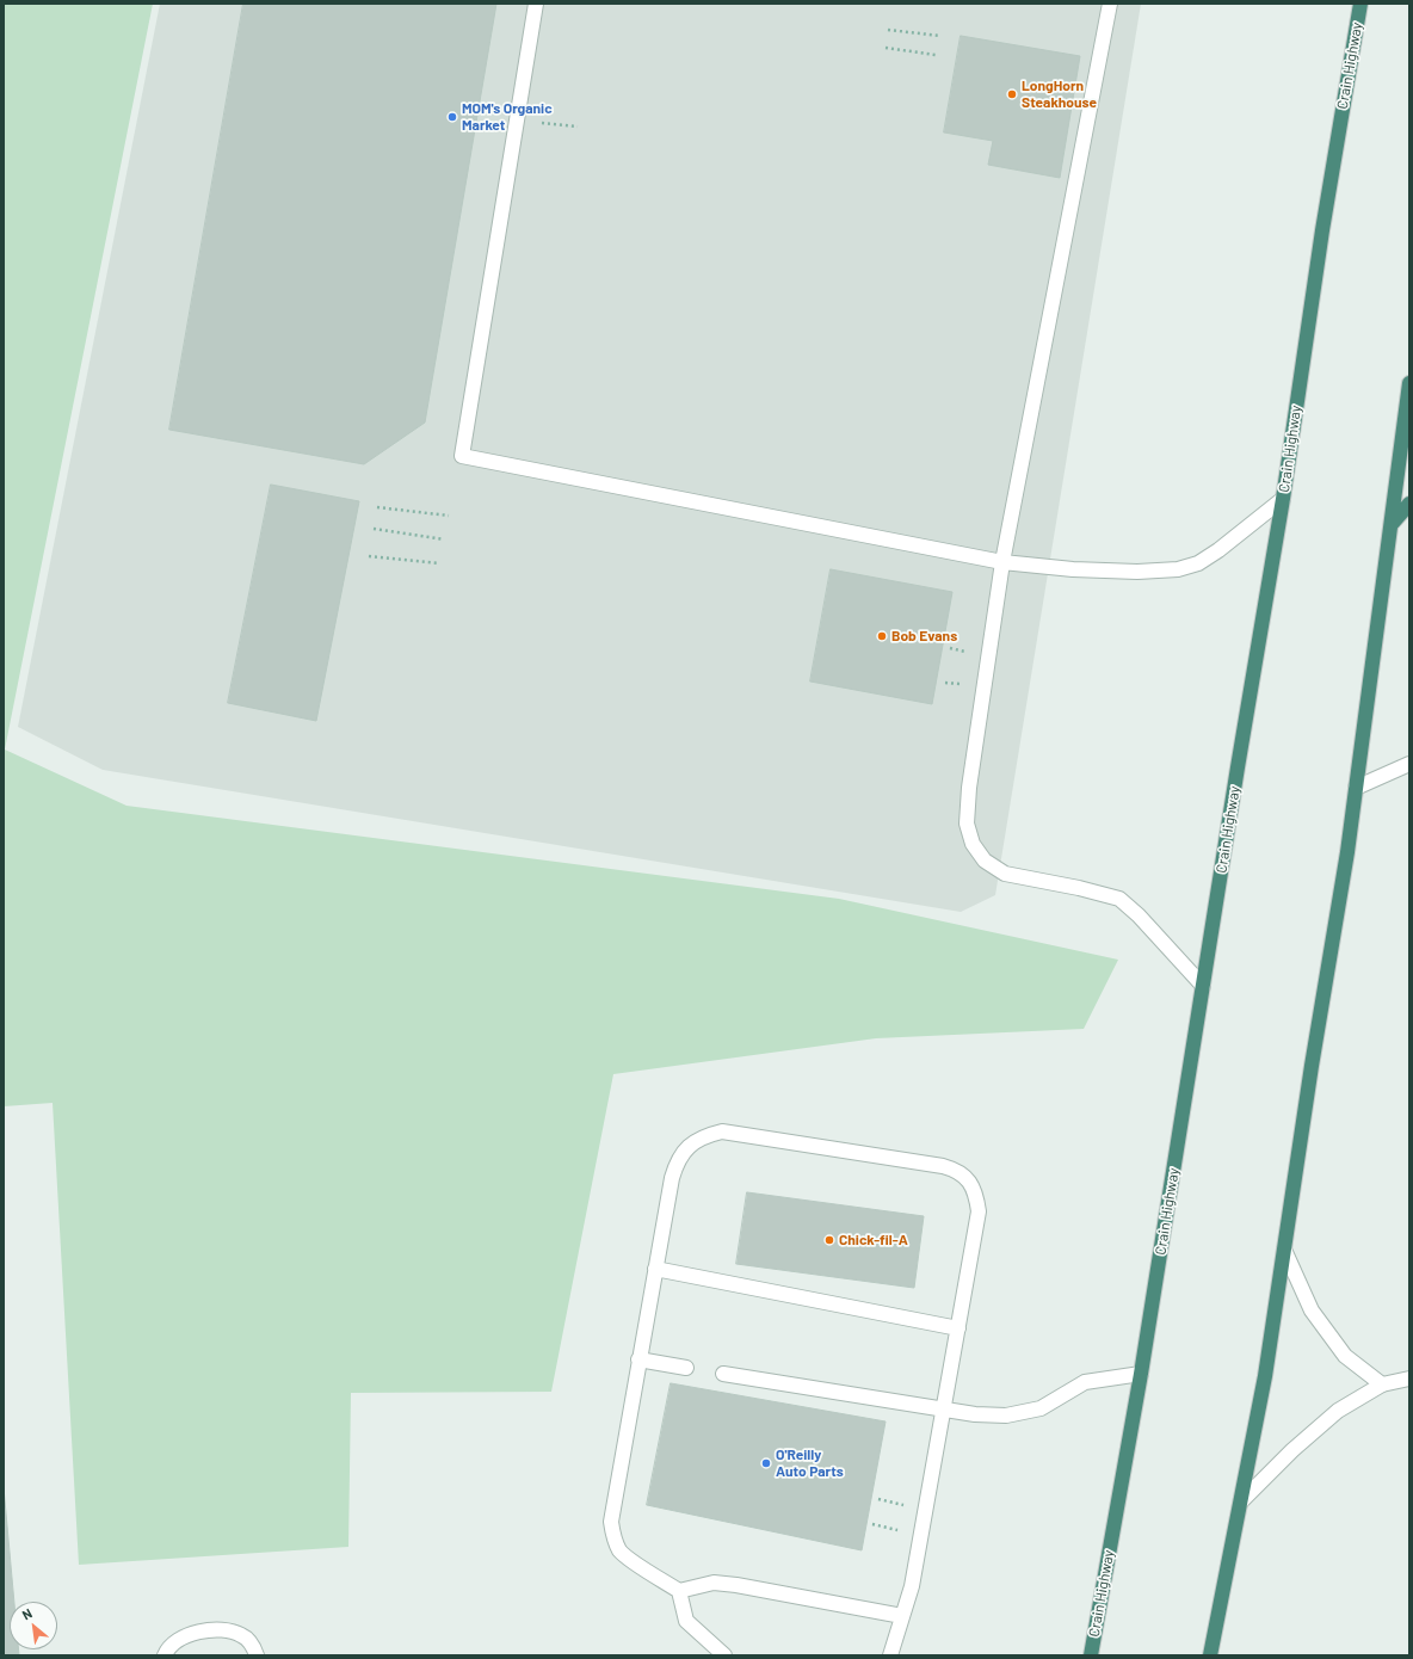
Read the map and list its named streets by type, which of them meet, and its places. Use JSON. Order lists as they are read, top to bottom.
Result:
{
  "streets": {
    "highway": ["Crain Highway"]
  },
  "places": [
    "LongHorn Steakhouse",
    "MOM's Organic Market",
    "Bob Evans",
    "Chick-fil-A",
    "O'Reilly Auto Parts"
  ],
  "north": "top left"
}
